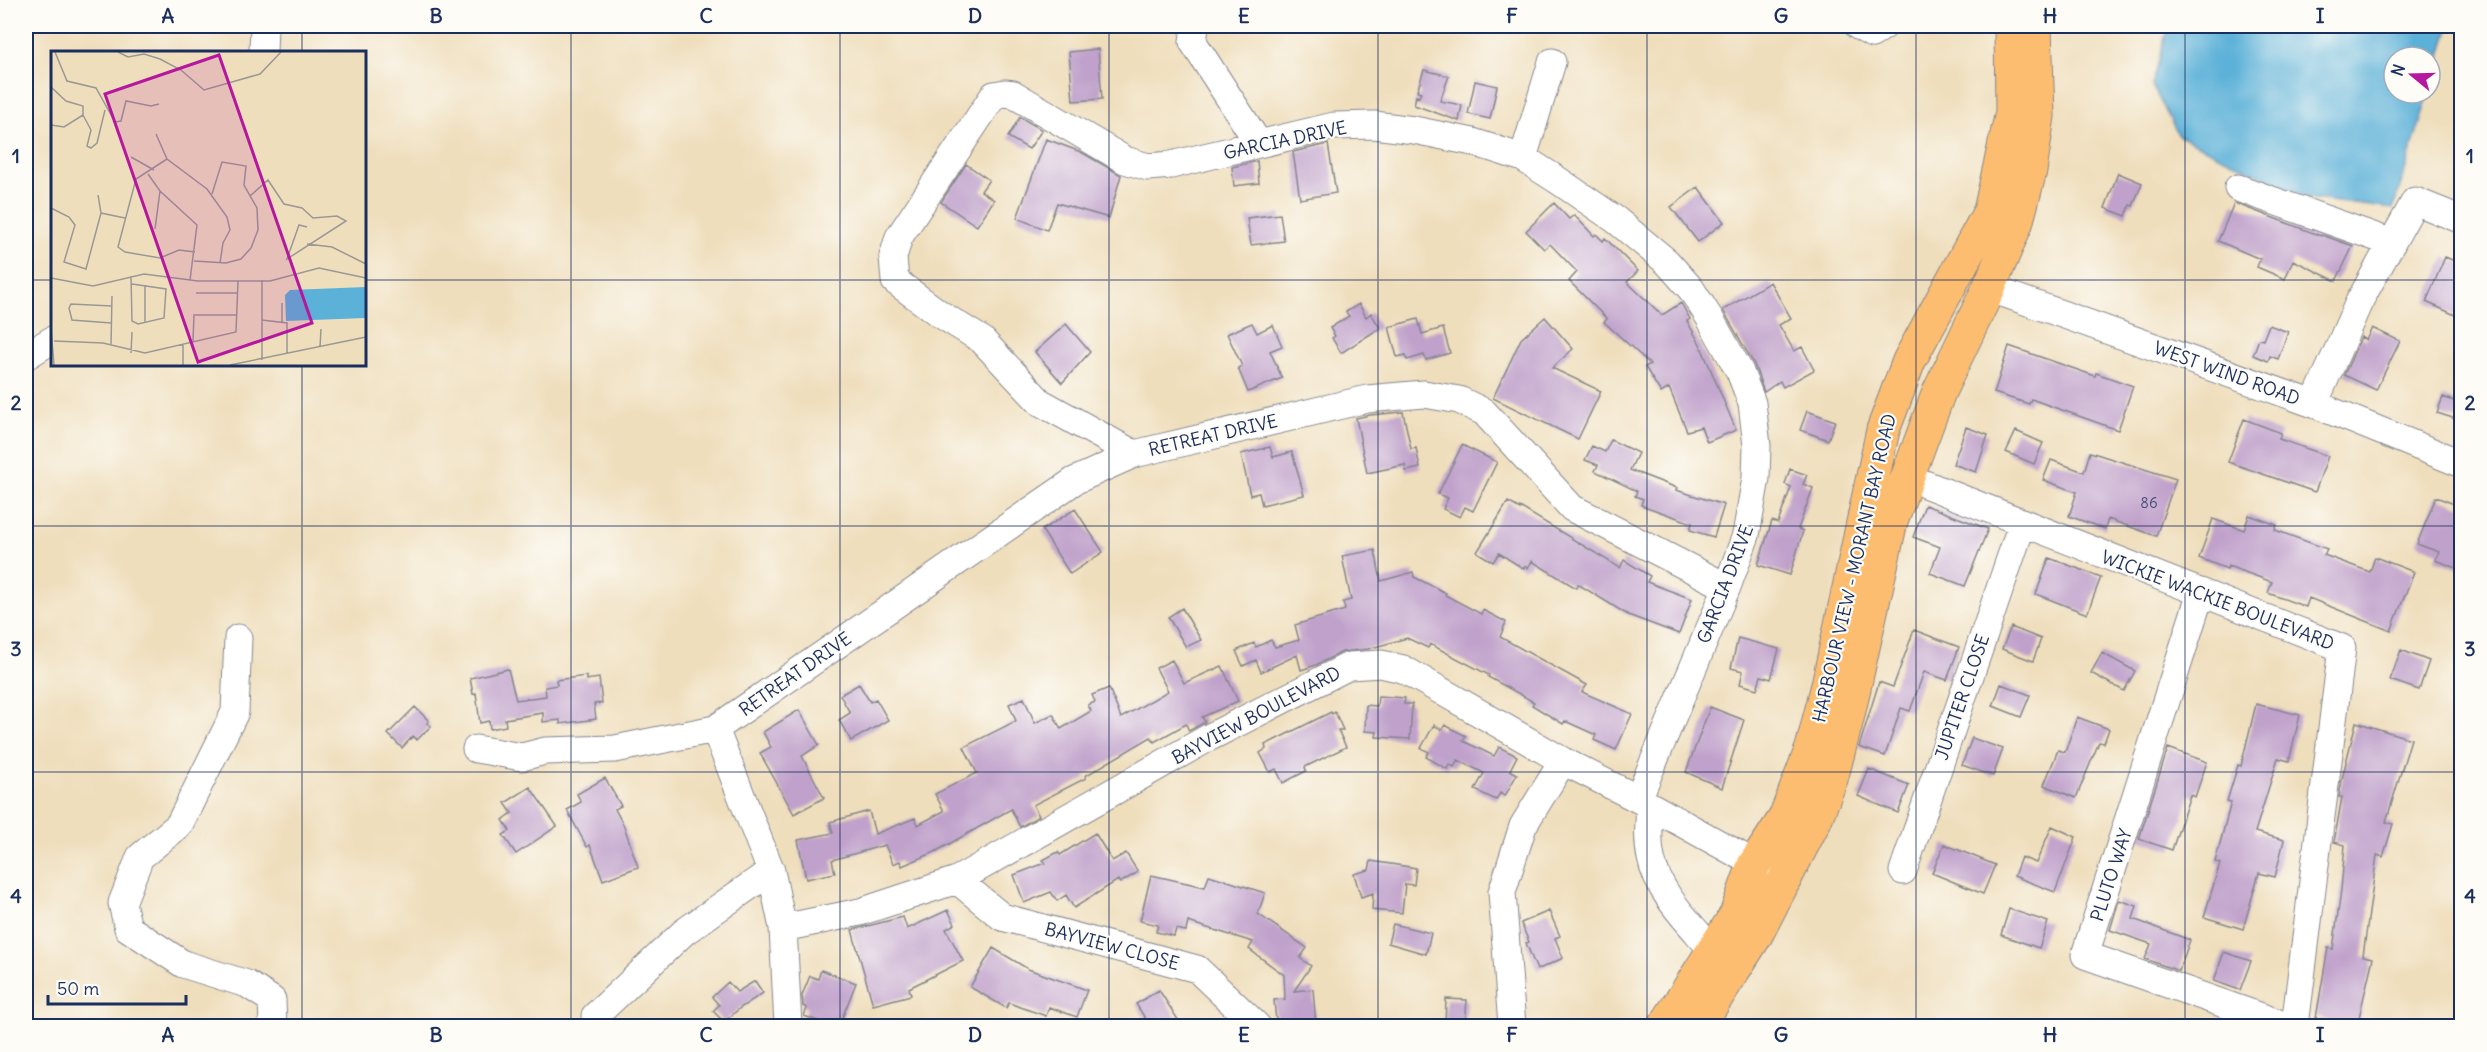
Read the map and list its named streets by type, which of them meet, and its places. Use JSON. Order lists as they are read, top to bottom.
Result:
{
  "streets": {
    "highway": ["HARBOUR VIEW - MORANT BAY ROAD"],
    "street": [
      "GARCIA DRIVE",
      "WEST WIND ROAD",
      "RETREAT DRIVE",
      "WICKIE WACKIE BOULEVARD",
      "JUPITER CLOSE",
      "BAYVIEW BOULEVARD",
      "PLUTO WAY",
      "BAYVIEW CLOSE"
    ]
  },
  "crossings": [
    ["GARCIA DRIVE", "RETREAT DRIVE"],
    ["GARCIA DRIVE", "HARBOUR VIEW - MORANT BAY ROAD"],
    ["GARCIA DRIVE", "BAYVIEW BOULEVARD"],
    ["WEST WIND ROAD", "HARBOUR VIEW - MORANT BAY ROAD"],
    ["HARBOUR VIEW - MORANT BAY ROAD", "WICKIE WACKIE BOULEVARD"],
    ["HARBOUR VIEW - MORANT BAY ROAD", "BAYVIEW BOULEVARD"],
    ["WICKIE WACKIE BOULEVARD", "JUPITER CLOSE"],
    ["WICKIE WACKIE BOULEVARD", "PLUTO WAY"],
    ["BAYVIEW BOULEVARD", "BAYVIEW CLOSE"]
  ],
  "house_numbers": ["86"],
  "scale_bar": "50 m",
  "north": "left",
  "grid": {
    "columns": [
      "A",
      "B",
      "C",
      "D",
      "E",
      "F",
      "G",
      "H",
      "I"
    ],
    "rows": [
      "1",
      "2",
      "3",
      "4"
    ]
  }
}
